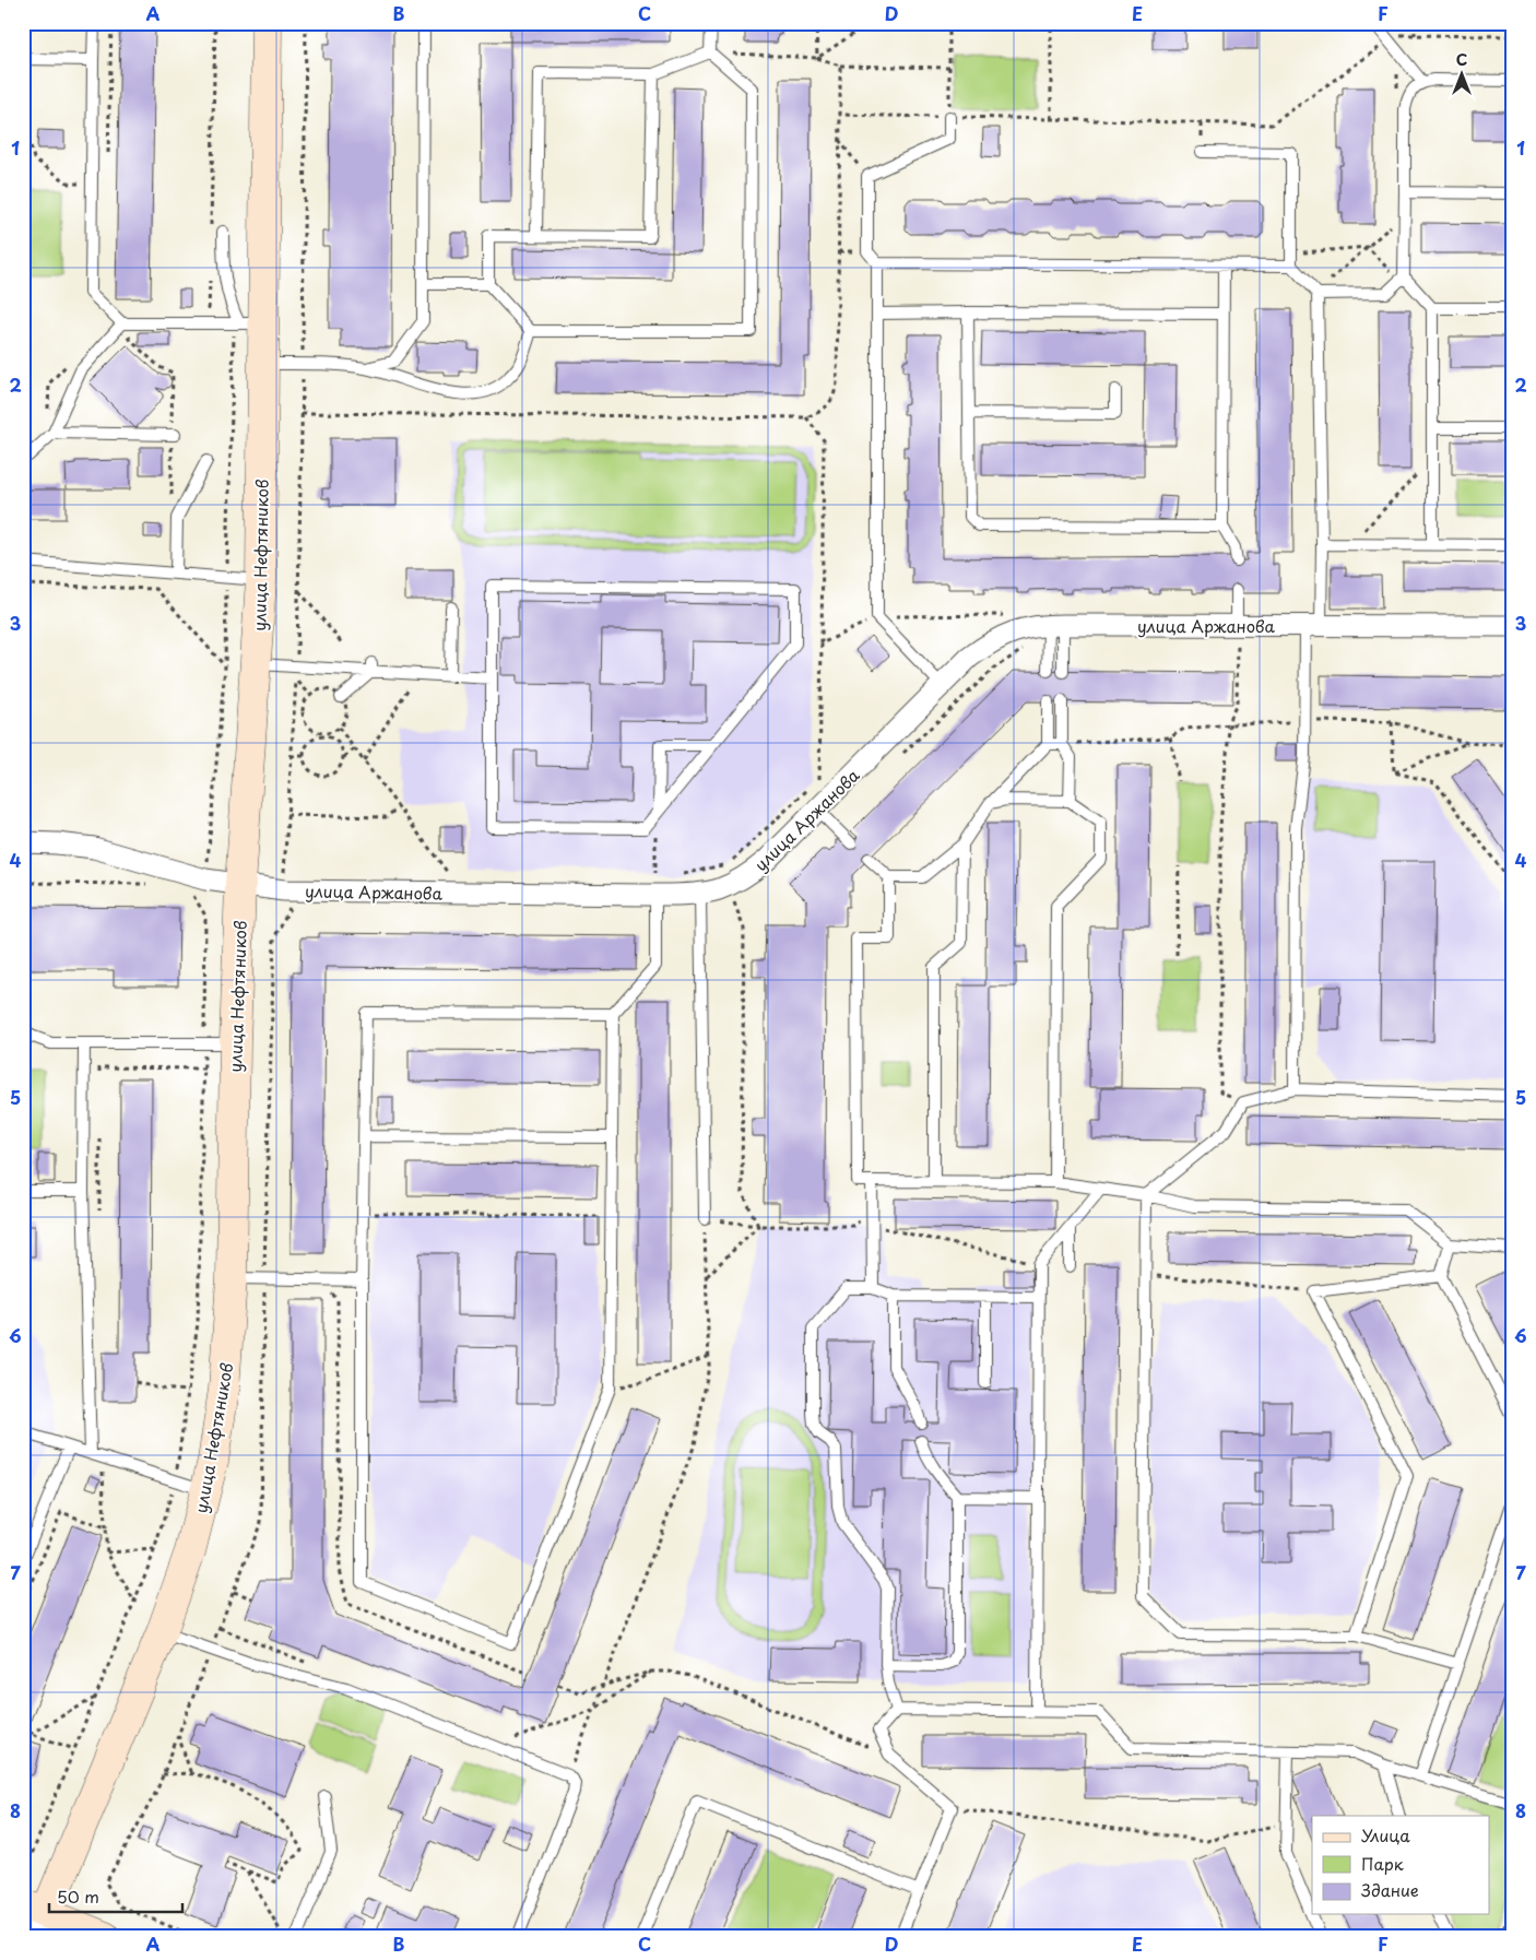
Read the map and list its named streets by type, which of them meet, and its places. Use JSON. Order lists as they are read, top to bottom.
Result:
{
  "streets": {
    "main road": ["улица Нефтяников"],
    "street": ["улица Аржанова"]
  },
  "crossings": [
    ["улица Нефтяников", "улица Аржанова"]
  ],
  "legend": ["Улица", "Парк", "Здание"],
  "scale_bar": "50 m",
  "north": "top",
  "grid": {
    "columns": [
      "A",
      "B",
      "C",
      "D",
      "E",
      "F"
    ],
    "rows": [
      "1",
      "2",
      "3",
      "4",
      "5",
      "6",
      "7",
      "8"
    ]
  }
}
